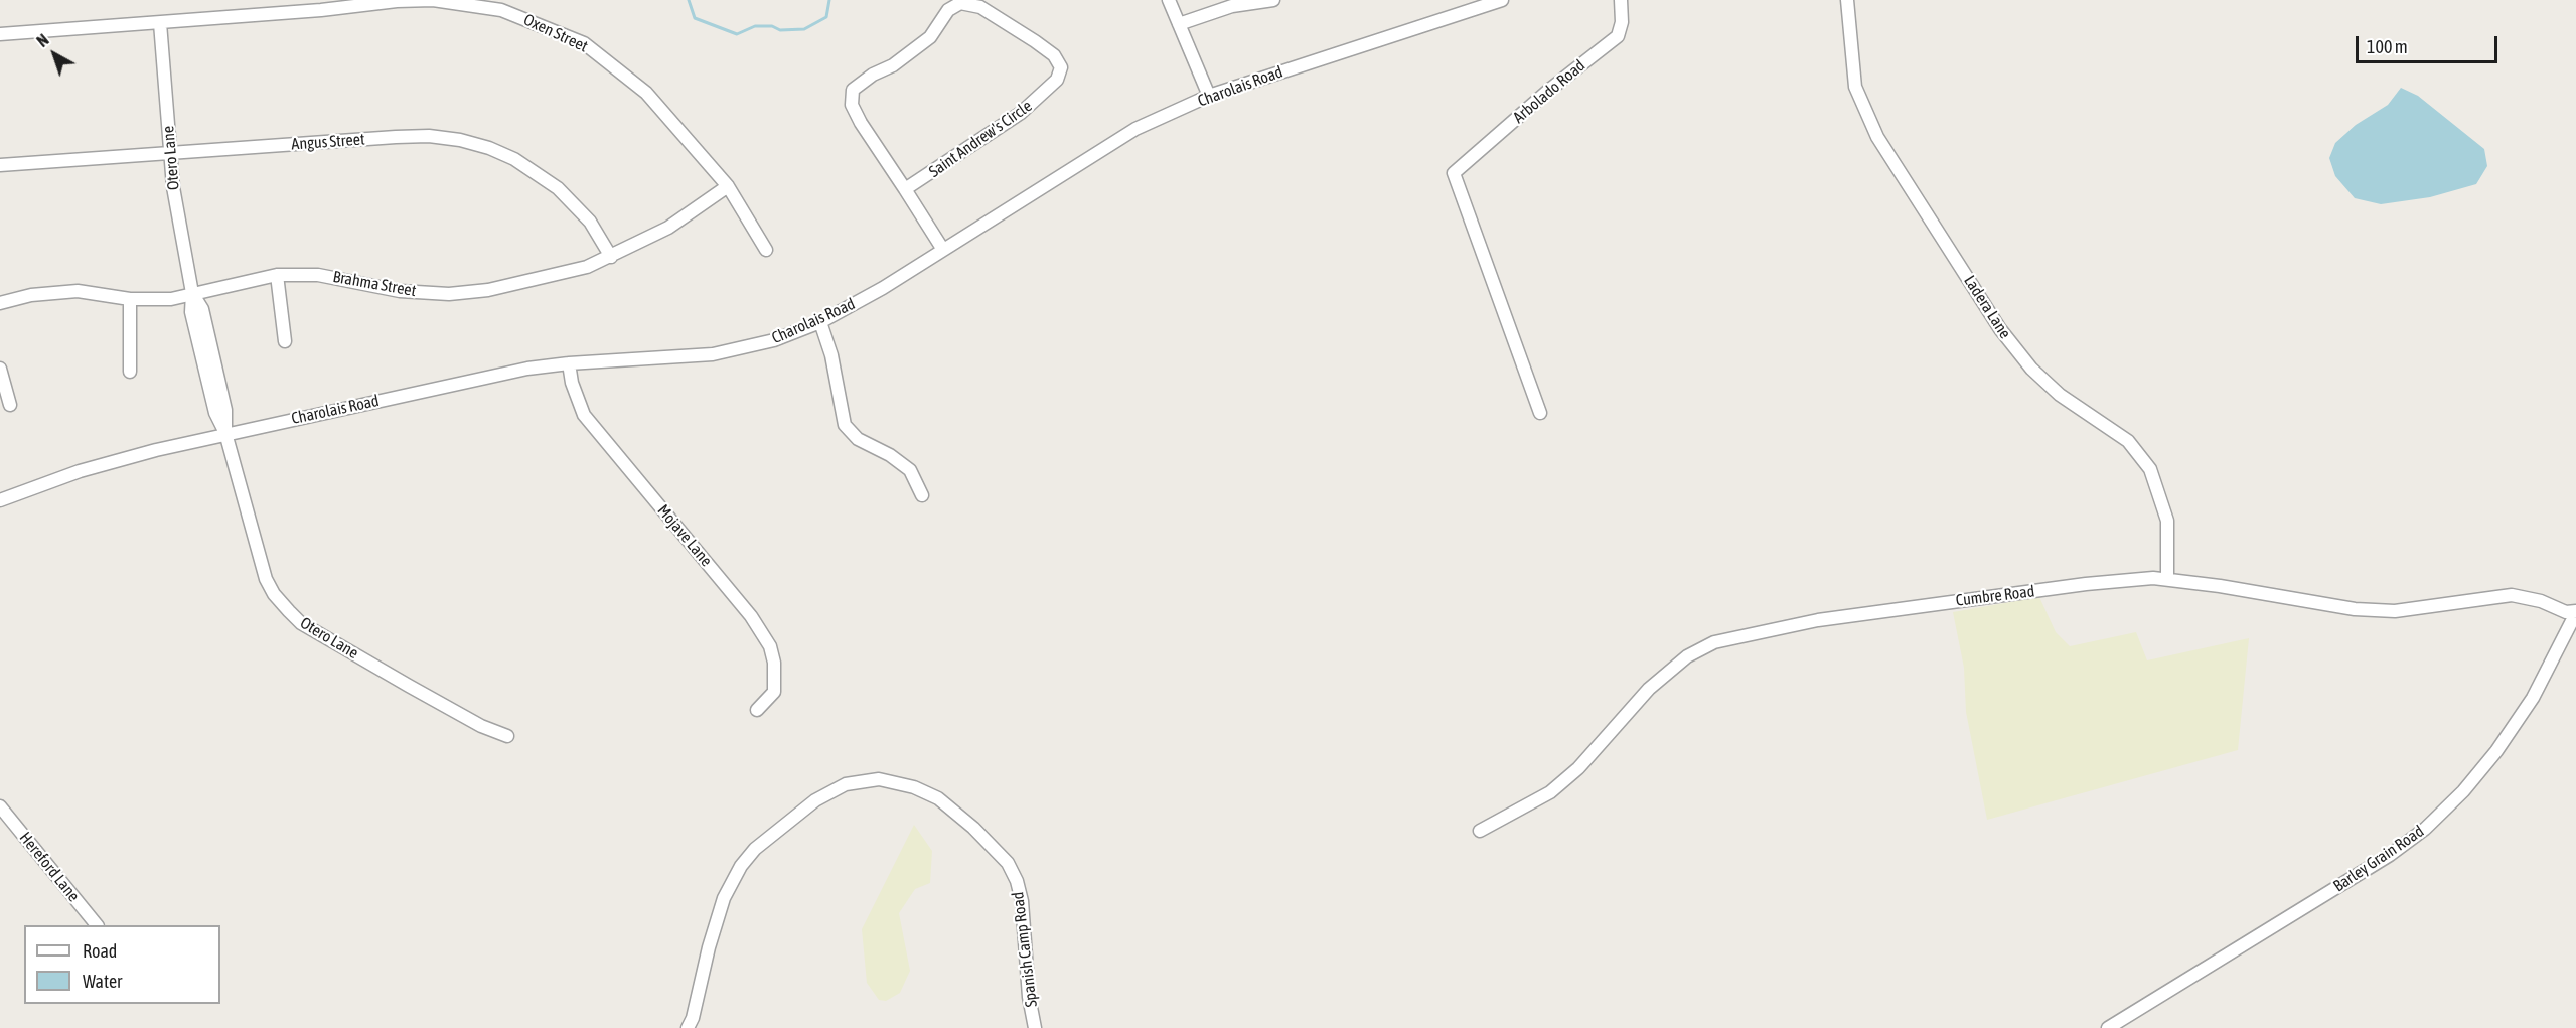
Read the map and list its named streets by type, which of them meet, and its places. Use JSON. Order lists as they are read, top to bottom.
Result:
{
  "streets": {
    "street": [
      "Oxen Street",
      "Charolais Road",
      "Arbolado Road",
      "Saint Andrew's Circle",
      "Angus Street",
      "Otero Lane",
      "Brahma Street",
      "Ladera Lane",
      "Mojave Lane",
      "Cumbre Road",
      "Barley Grain Road",
      "Hereford Lane",
      "Spanish Camp Road"
    ]
  },
  "crossings": [
    ["Oxen Street", "Otero Lane"],
    ["Oxen Street", "Brahma Street"],
    ["Charolais Road", "Saint Andrew's Circle"],
    ["Charolais Road", "Otero Lane"],
    ["Charolais Road", "Mojave Lane"],
    ["Angus Street", "Otero Lane"],
    ["Angus Street", "Brahma Street"],
    ["Otero Lane", "Brahma Street"],
    ["Ladera Lane", "Cumbre Road"],
    ["Cumbre Road", "Barley Grain Road"]
  ],
  "legend": ["Road", "Water"],
  "scale_bar": "100 m",
  "north": "top left"
}
